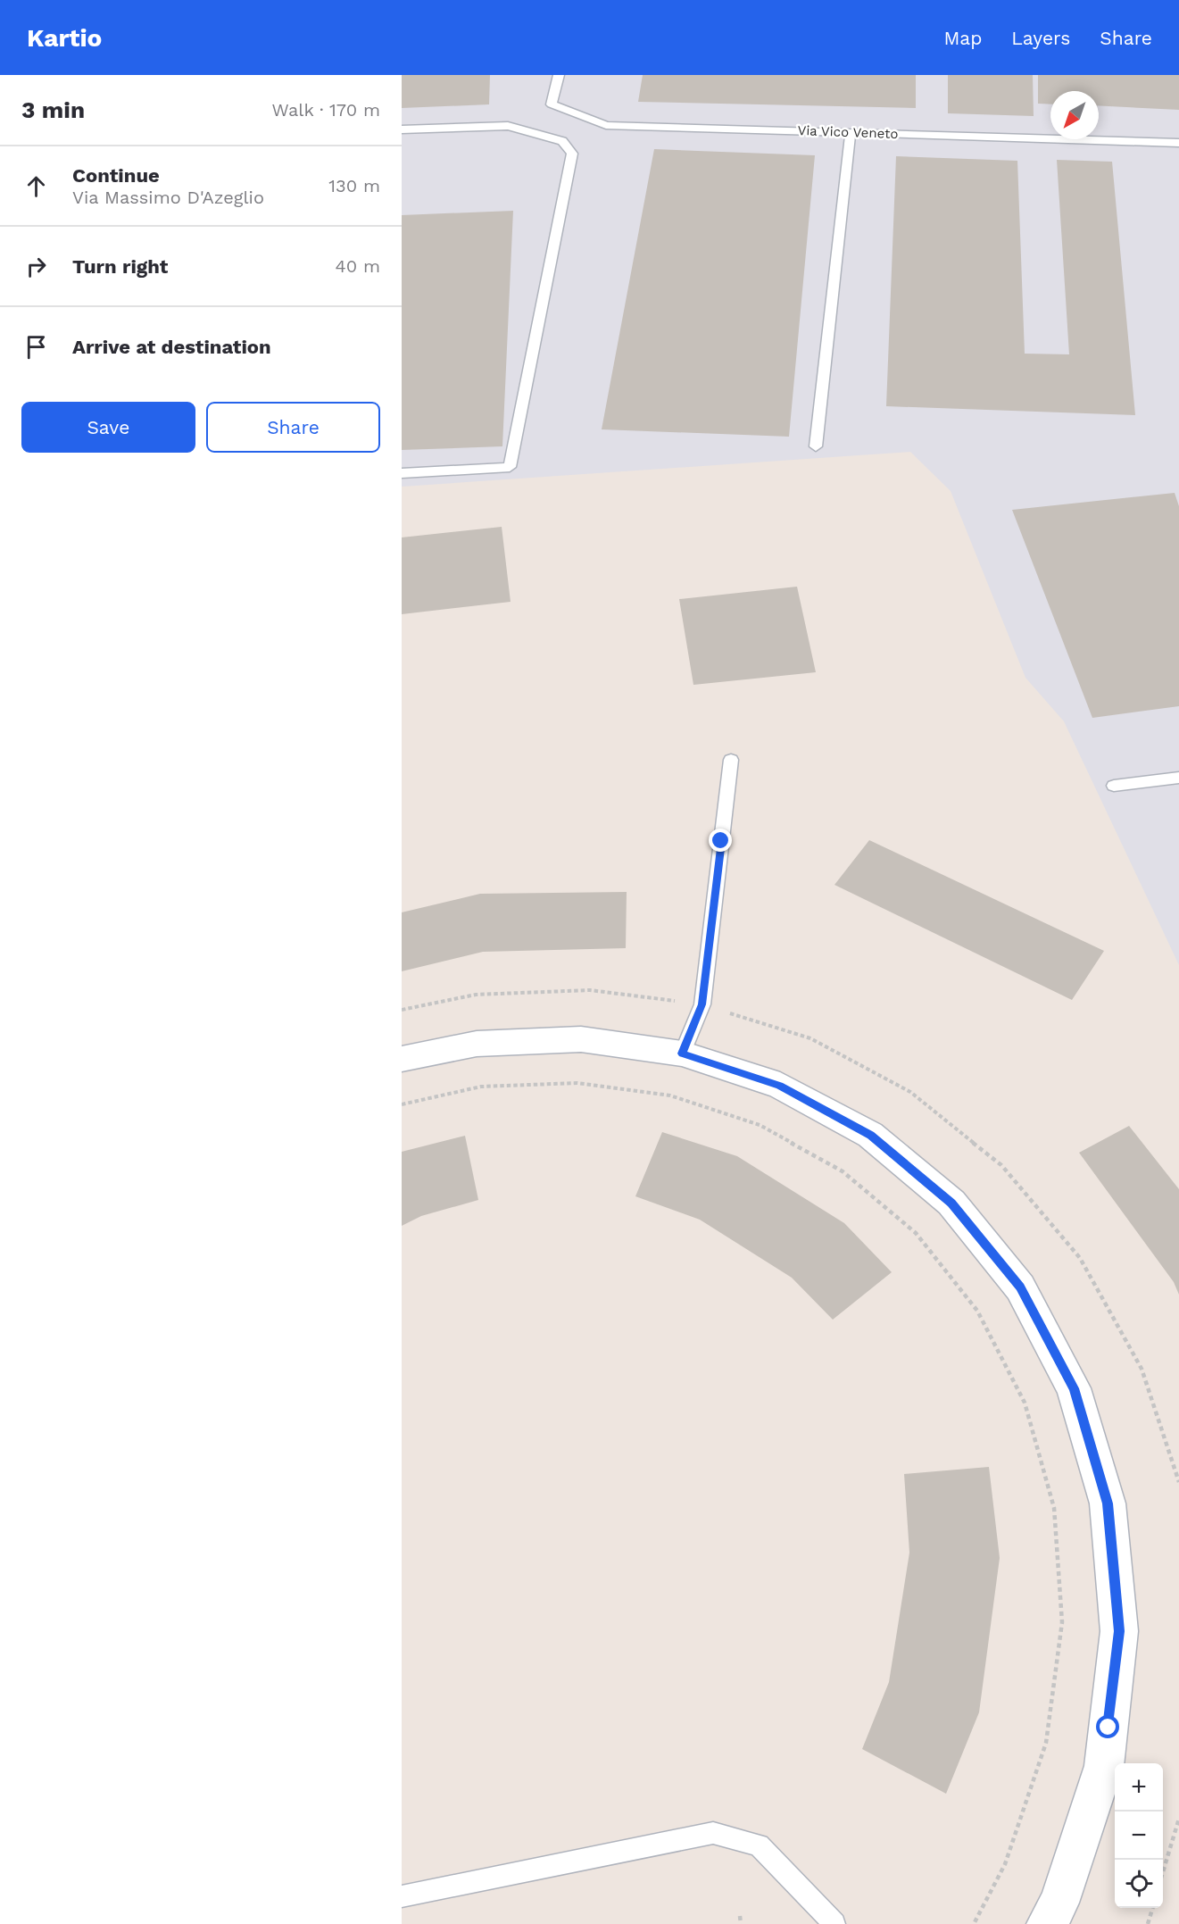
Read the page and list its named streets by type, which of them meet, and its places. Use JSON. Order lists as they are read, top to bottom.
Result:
{
  "streets": {
    "lane": ["Via Vico Veneto"]
  },
  "north": "bottom left",
  "page": {
    "header": "Kartio",
    "nav": ["Map", "Layers", "Share"],
    "heading": ["3 min", "Walk · 170 m"],
    "list": [
      ["Continue", "Via Massimo D'Azeglio", "130 m"],
      ["Turn right", "40 m"],
      "Arrive at destination"
    ],
    "buttons": ["Save", "Share"],
    "map_buttons": ["+", "−"]
  }
}
